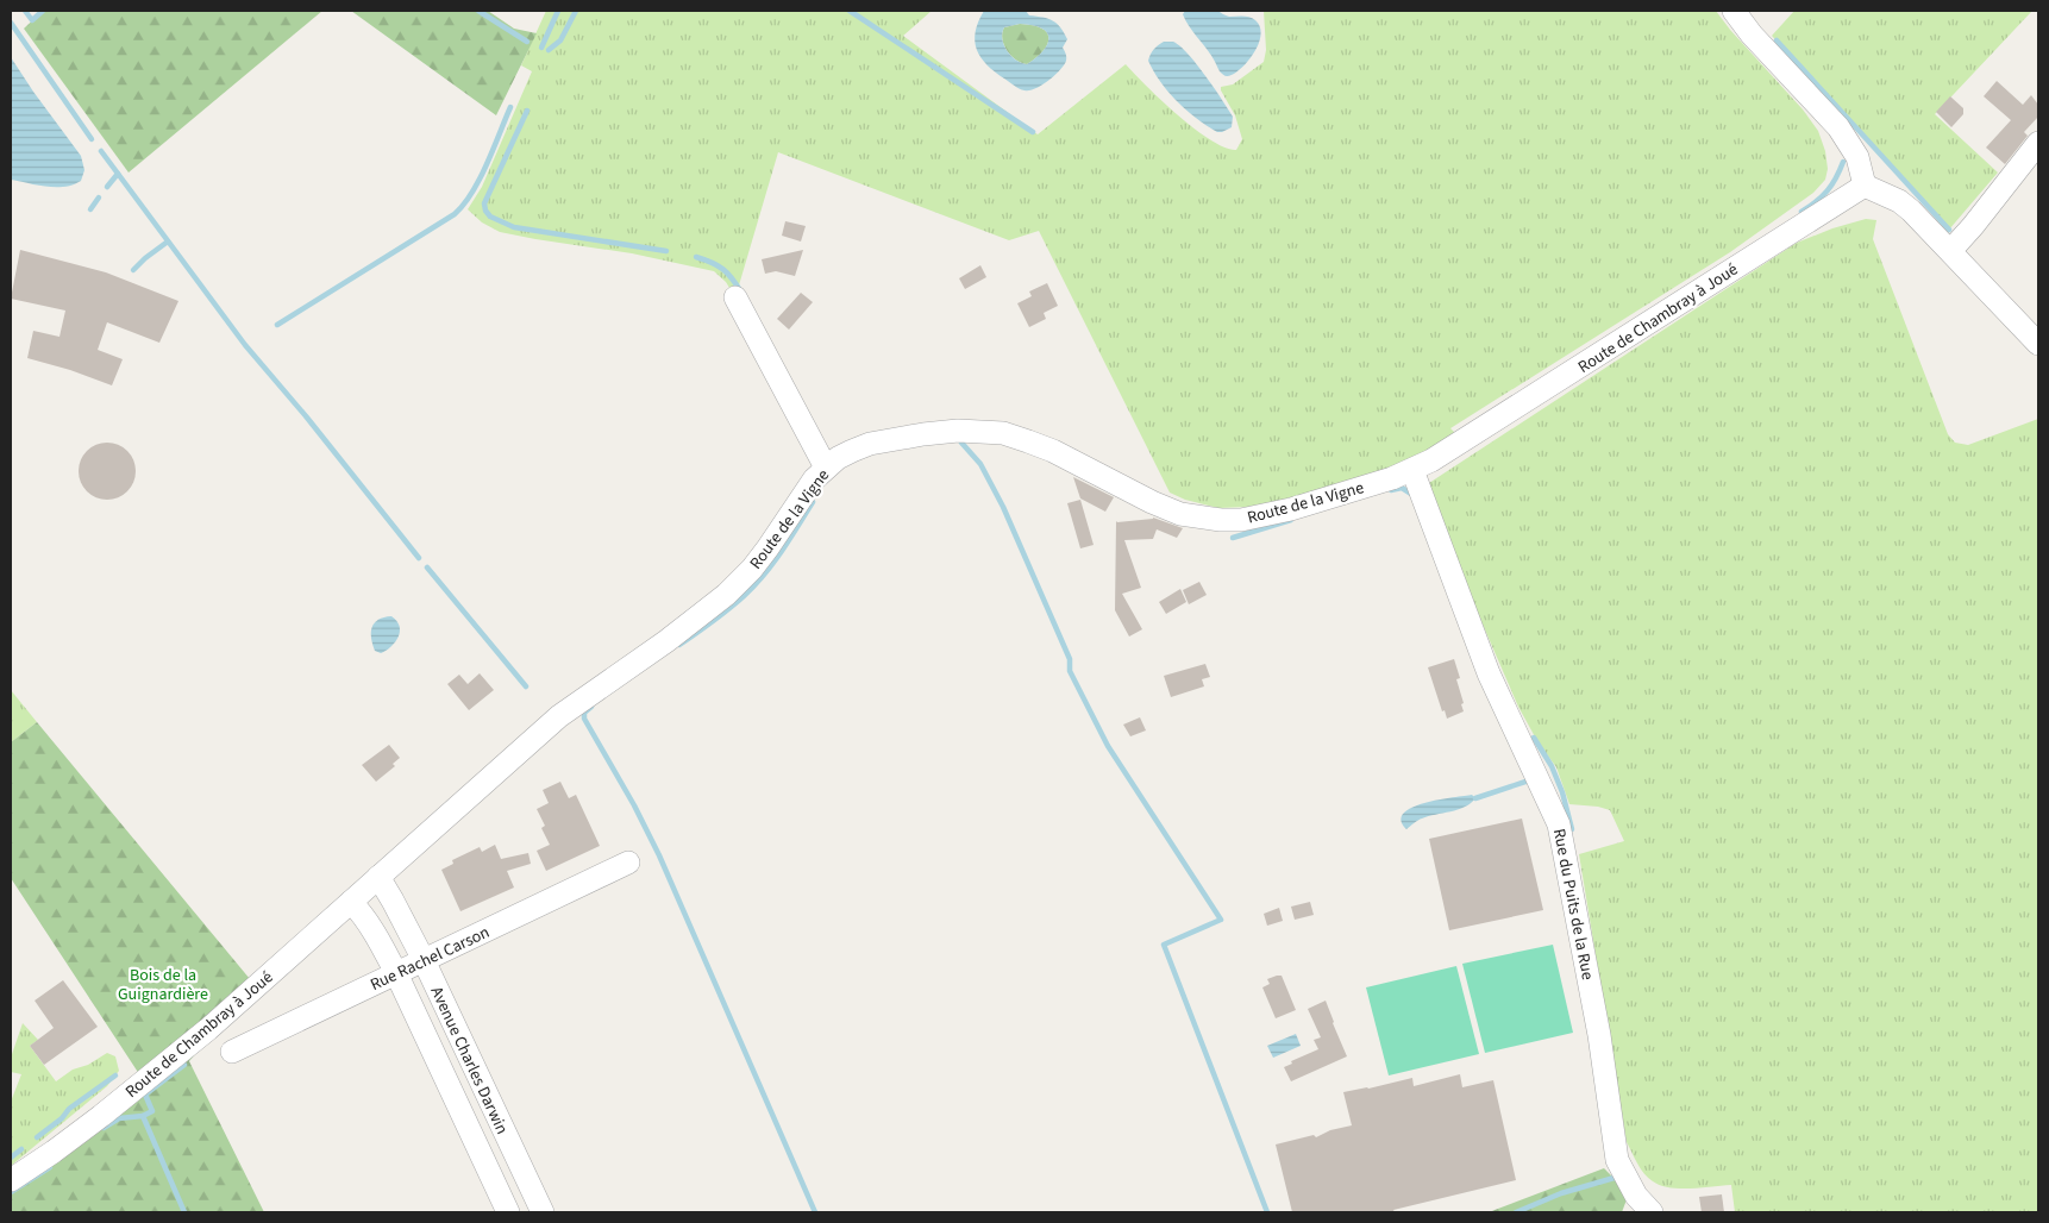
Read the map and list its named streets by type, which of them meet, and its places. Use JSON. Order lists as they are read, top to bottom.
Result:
{
  "streets": {
    "street": [
      "Route de Chambray à Joué",
      "Route de la Vigne",
      "Rue du Puits de la Rue",
      "Rue Rachel Carson",
      "Avenue Charles Darwin"
    ]
  },
  "crossings": [
    ["Route de Chambray à Joué", "Route de la Vigne"],
    ["Route de Chambray à Joué", "Avenue Charles Darwin"],
    ["Route de la Vigne", "Rue du Puits de la Rue"],
    ["Route de la Vigne", "Avenue Charles Darwin"],
    ["Rue Rachel Carson", "Avenue Charles Darwin"]
  ],
  "parks": ["Bois de la Guignardière"]
}
